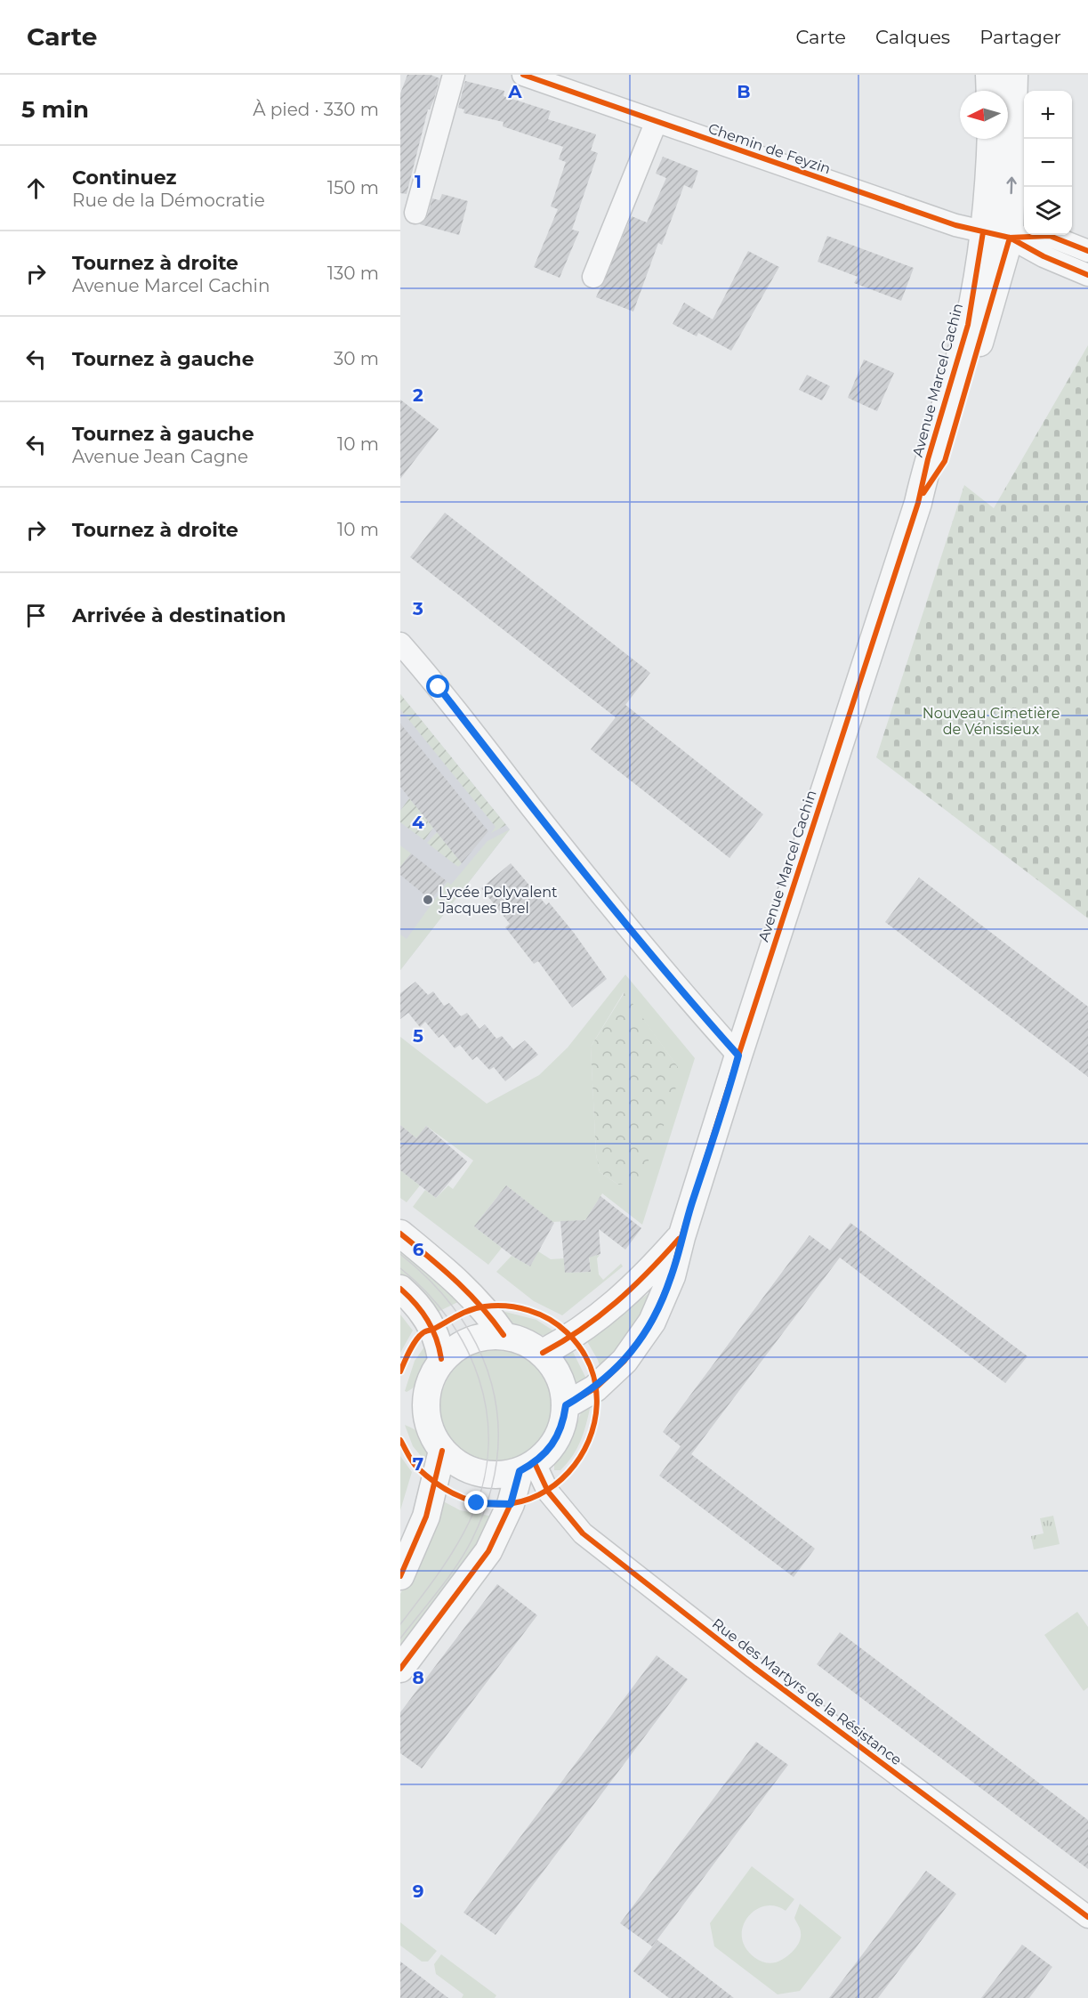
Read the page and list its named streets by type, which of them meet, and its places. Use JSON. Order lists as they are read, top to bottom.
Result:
{
  "streets": {
    "street": ["Chemin de Feyzin", "Avenue Marcel Cachin", "Rue des Martyrs de la Résistance"]
  },
  "crossings": [
    ["Chemin de Feyzin", "Avenue Marcel Cachin"],
    ["Avenue Marcel Cachin", "Rue des Martyrs de la Résistance"]
  ],
  "parks": ["Nouveau Cimetière de Vénissieux"],
  "places": ["Lycée Polyvalent Jacques Brel"],
  "north": "left",
  "page": {
    "header": "Carte",
    "nav": ["Carte", "Calques", "Partager"],
    "heading": ["5 min", "À pied · 330 m"],
    "map_buttons": ["+", "−"],
    "list": [
      ["Continuez", "Rue de la Démocratie", "150 m"],
      ["Tournez à droite", "Avenue Marcel Cachin", "130 m"],
      ["Tournez à gauche", "30 m"],
      ["Tournez à gauche", "Avenue Jean Cagne", "10 m"],
      ["Tournez à droite", "10 m"],
      "Arrivée à destination"
    ]
  },
  "grid": {
    "columns": ["A", "B"],
    "rows": [
      "1",
      "2",
      "3",
      "4",
      "5",
      "6",
      "7",
      "8",
      "9"
    ]
  }
}
